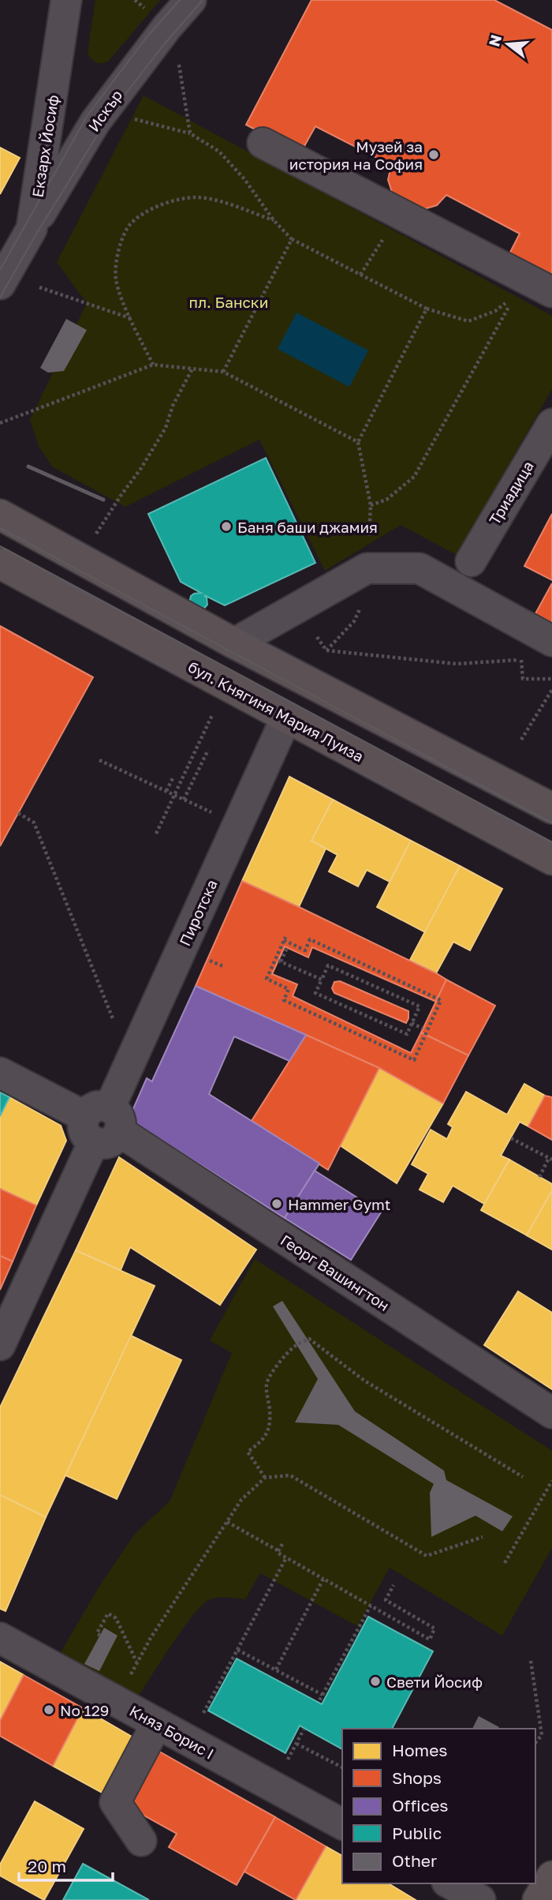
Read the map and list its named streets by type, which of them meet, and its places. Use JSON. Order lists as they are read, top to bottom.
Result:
{
  "streets": {
    "main road": ["бул. Княгиня Мария Луиза"],
    "street": [
      "Искър",
      "Екзарх Йосиф",
      "Триадица",
      "Пиротска",
      "Георг Вашингтон",
      "Княз Борис I"
    ]
  },
  "crossings": [
    ["Искър", "Екзарх Йосиф"],
    ["бул. Княгиня Мария Луиза", "Пиротска"],
    ["Пиротска", "Георг Вашингтон"]
  ],
  "parks": ["пл. Бански"],
  "places": [
    "Музей за история на София",
    "Баня баши джамия",
    "Hammer Gymt",
    "Свети Йосиф",
    "No 129"
  ],
  "legend": [
    "Homes",
    "Shops",
    "Offices",
    "Public",
    "Other"
  ],
  "scale_bar": "20 m",
  "north": "left"
}
